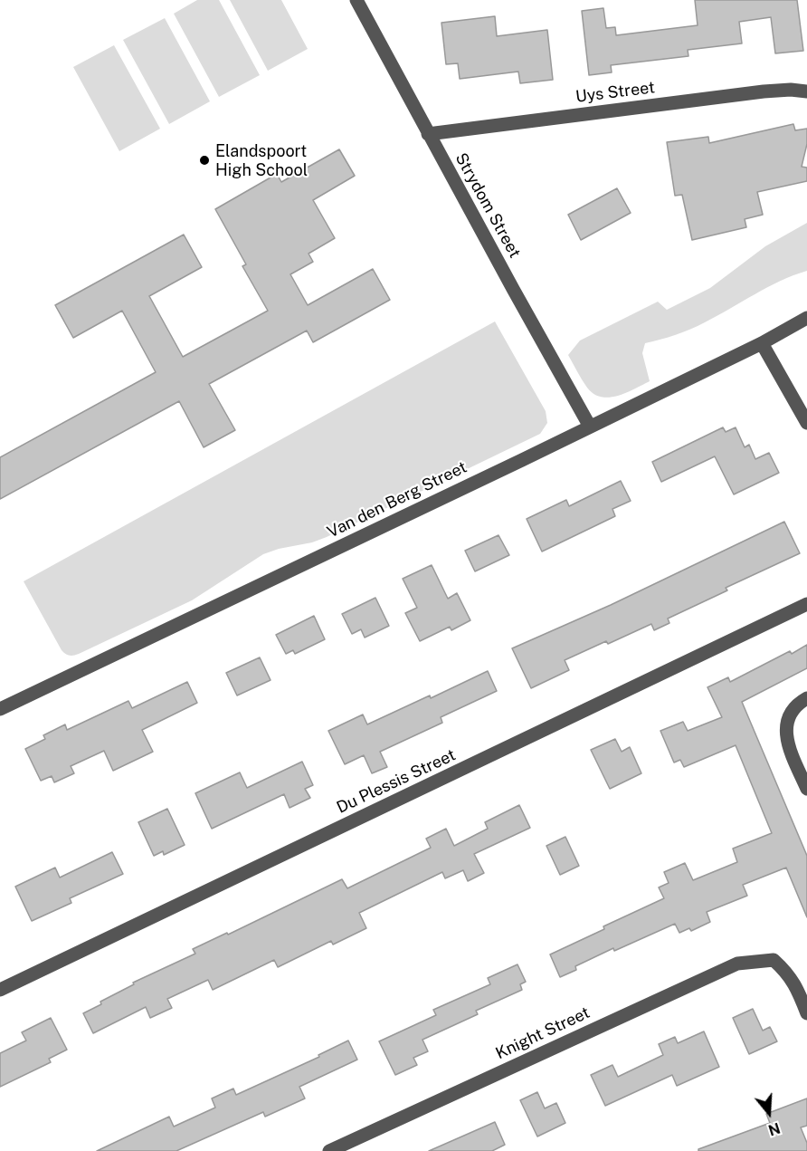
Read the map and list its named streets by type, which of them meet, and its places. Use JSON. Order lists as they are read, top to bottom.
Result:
{
  "streets": {
    "street": [
      "Uys Street",
      "Strydom Street",
      "Van den Berg Street",
      "Du Plessis Street",
      "Knight Street"
    ]
  },
  "crossings": [
    ["Uys Street", "Strydom Street"],
    ["Strydom Street", "Van den Berg Street"]
  ],
  "places": ["Elandspoort High School"],
  "north": "bottom"
}
